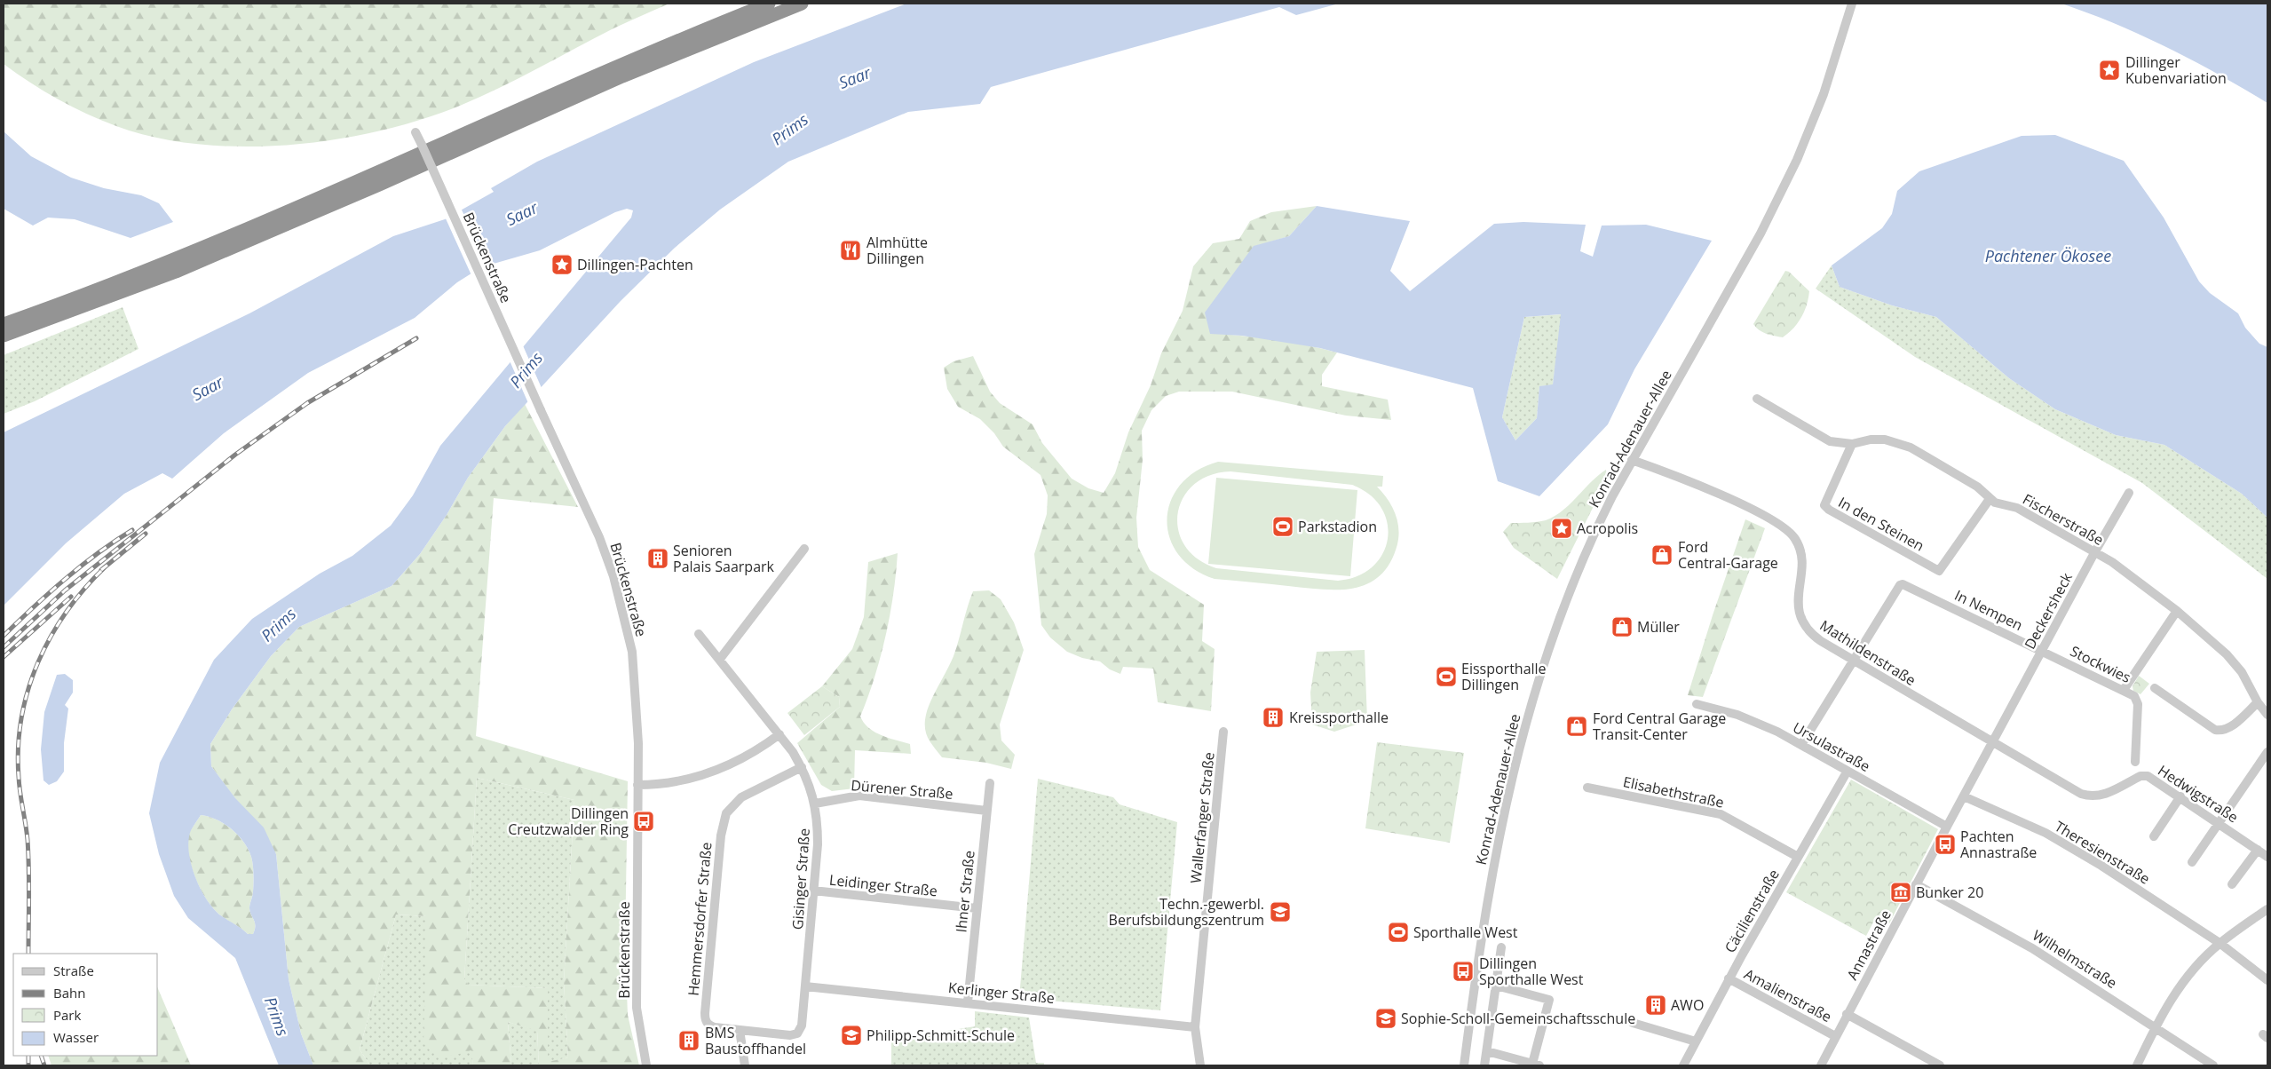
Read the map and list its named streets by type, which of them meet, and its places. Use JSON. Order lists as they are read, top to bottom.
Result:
{
  "streets": {
    "street": [
      "Brückenstraße",
      "Konrad-Adenauer-Allee",
      "Fischerstraße",
      "In den Steinen",
      "In Nempen",
      "Deckersheck",
      "Mathildenstraße",
      "Stockwies",
      "Ursulastraße",
      "Dürener Straße",
      "Elisabethstraße",
      "Hedwigstraße",
      "Wallerfanger Straße",
      "Theresienstraße",
      "Gisinger Straße",
      "Leidinger Straße",
      "Ihner Straße",
      "Cäcilienstraße",
      "Hemmersdorfer Straße",
      "Annastraße",
      "Wilhelmstraße",
      "Kerlinger Straße",
      "Amalienstraße"
    ]
  },
  "crossings": [
    ["Konrad-Adenauer-Allee", "Mathildenstraße"],
    ["Fischerstraße", "In den Steinen"],
    ["Fischerstraße", "Deckersheck"],
    ["In Nempen", "Deckersheck"],
    ["In Nempen", "Mathildenstraße"],
    ["In Nempen", "Stockwies"],
    ["Deckersheck", "Mathildenstraße"],
    ["Deckersheck", "Stockwies"],
    ["Deckersheck", "Hedwigstraße"],
    ["Deckersheck", "Annastraße"],
    ["Mathildenstraße", "Hedwigstraße"],
    ["Mathildenstraße", "Annastraße"],
    ["Ursulastraße", "Cäcilienstraße"],
    ["Ursulastraße", "Annastraße"],
    ["Dürener Straße", "Gisinger Straße"],
    ["Dürener Straße", "Ihner Straße"],
    ["Elisabethstraße", "Cäcilienstraße"],
    ["Hedwigstraße", "Annastraße"],
    ["Wallerfanger Straße", "Kerlinger Straße"],
    ["Theresienstraße", "Annastraße"],
    ["Gisinger Straße", "Leidinger Straße"],
    ["Gisinger Straße", "Hemmersdorfer Straße"],
    ["Gisinger Straße", "Kerlinger Straße"],
    ["Leidinger Straße", "Ihner Straße"],
    ["Ihner Straße", "Kerlinger Straße"],
    ["Cäcilienstraße", "Amalienstraße"],
    ["Annastraße", "Wilhelmstraße"],
    ["Annastraße", "Amalienstraße"]
  ],
  "water": ["Saar", "Prims", "Pachtener Ökosee"],
  "places": {
    "place": ["Dillinger Kubenvariation", "Dillingen-Pachten", "Acropolis"],
    "restaurant": ["Almhütte Dillingen"],
    "sports": ["Parkstadion", "Eissporthalle Dillingen", "Sporthalle West"],
    "shop": ["Ford Central-Garage", "Müller", "Ford Central Garage Transit-Center"],
    "building": [
      "Senioren Palais Saarpark",
      "Kreissporthalle",
      "AWO",
      "BMS Baustoffhandel"
    ],
    "bus stop": ["Dillingen Creutzwalder Ring", "Pachten Annastraße", "Dillingen Sporthalle West"],
    "museum": ["Bunker 20"],
    "school or university": ["Techn.-gewerbl. Berufsbildungszentrum", "Sophie-Scholl-Gemeinschaftsschule", "Philipp-Schmitt-Schule"]
  },
  "legend": [
    "Straße",
    "Bahn",
    "Park",
    "Wasser"
  ]
}
